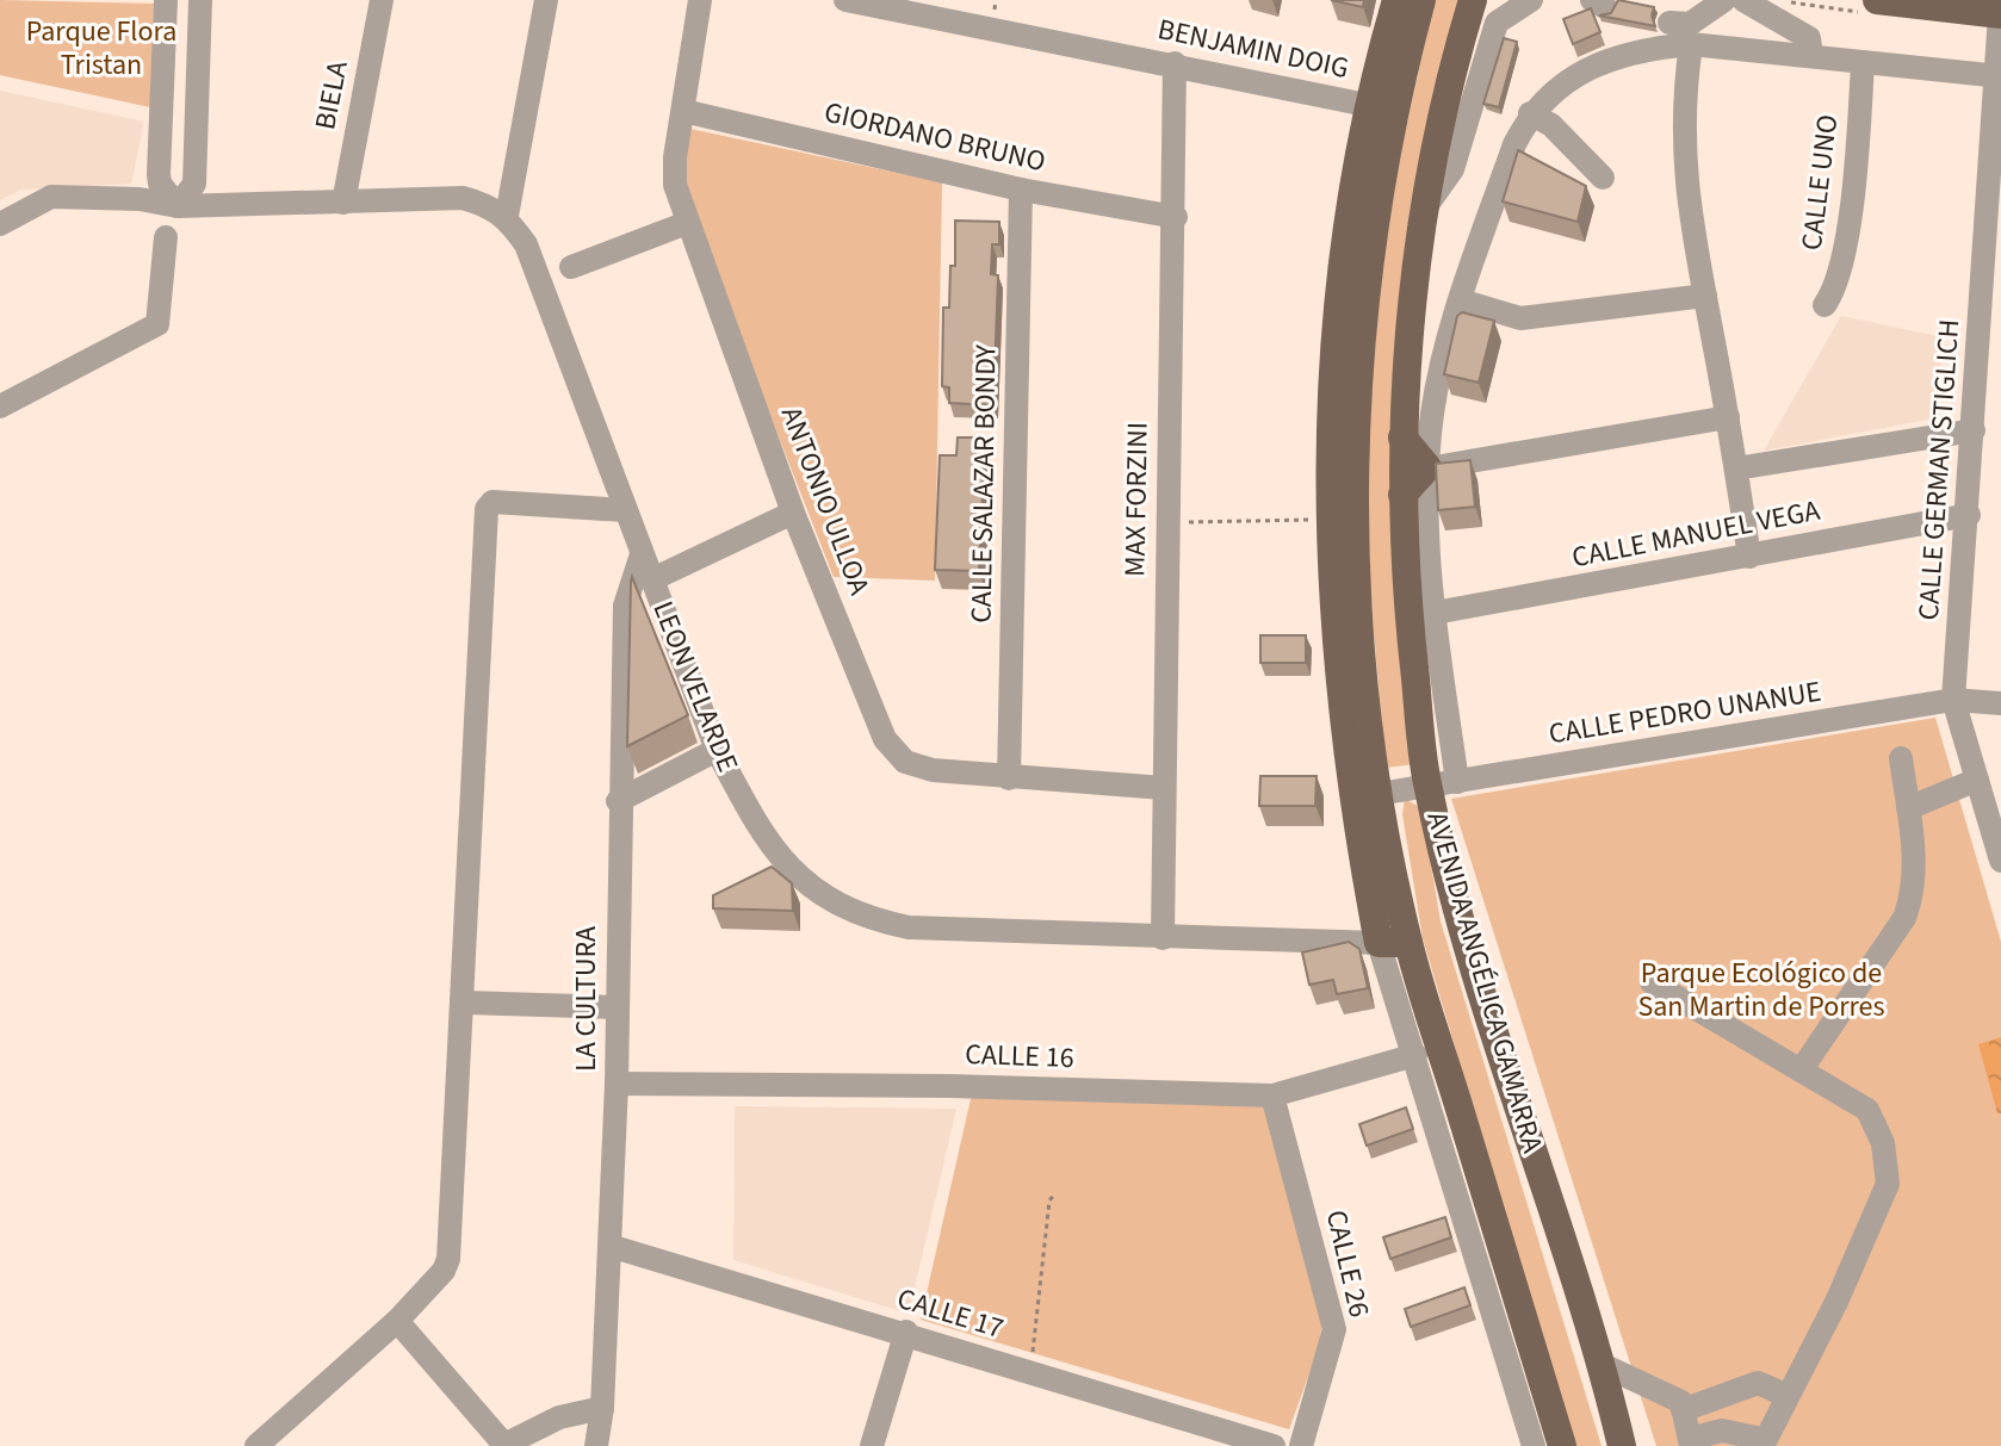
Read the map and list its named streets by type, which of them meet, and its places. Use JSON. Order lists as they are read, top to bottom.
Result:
{
  "streets": {
    "main road": ["LEON VELARDE", "AVENIDA ANGÉLICA GAMARRA"],
    "street": [
      "BENJAMIN DOIG",
      "BIELA",
      "GIORDANO BRUNO",
      "CALLE UNO",
      "CALLE GERMAN STIGLICH",
      "CALLE SALAZAR BONDY",
      "MAX FORZINI",
      "ANTONIO ULLOA",
      "CALLE MANUEL VEGA",
      "CALLE PEDRO UNANUE",
      "LA CULTURA",
      "CALLE 16",
      "CALLE 26",
      "CALLE 17"
    ]
  },
  "crossings": [
    ["BENJAMIN DOIG", "MAX FORZINI"],
    ["GIORDANO BRUNO", "CALLE SALAZAR BONDY"],
    ["GIORDANO BRUNO", "MAX FORZINI"],
    ["GIORDANO BRUNO", "ANTONIO ULLOA"],
    ["CALLE GERMAN STIGLICH", "CALLE MANUEL VEGA"],
    ["CALLE GERMAN STIGLICH", "CALLE PEDRO UNANUE"],
    ["CALLE SALAZAR BONDY", "ANTONIO ULLOA"],
    ["MAX FORZINI", "ANTONIO ULLOA"],
    ["MAX FORZINI", "LEON VELARDE"],
    ["CALLE MANUEL VEGA", "AVENIDA ANGÉLICA GAMARRA"],
    ["LEON VELARDE", "AVENIDA ANGÉLICA GAMARRA"],
    ["LEON VELARDE", "LA CULTURA"],
    ["CALLE PEDRO UNANUE", "AVENIDA ANGÉLICA GAMARRA"],
    ["LA CULTURA", "CALLE 16"],
    ["LA CULTURA", "CALLE 17"],
    ["CALLE 16", "CALLE 26"]
  ],
  "parks": ["Parque Flora Tristan", "Parque Ecológico de San Martin de Porres"]
}
